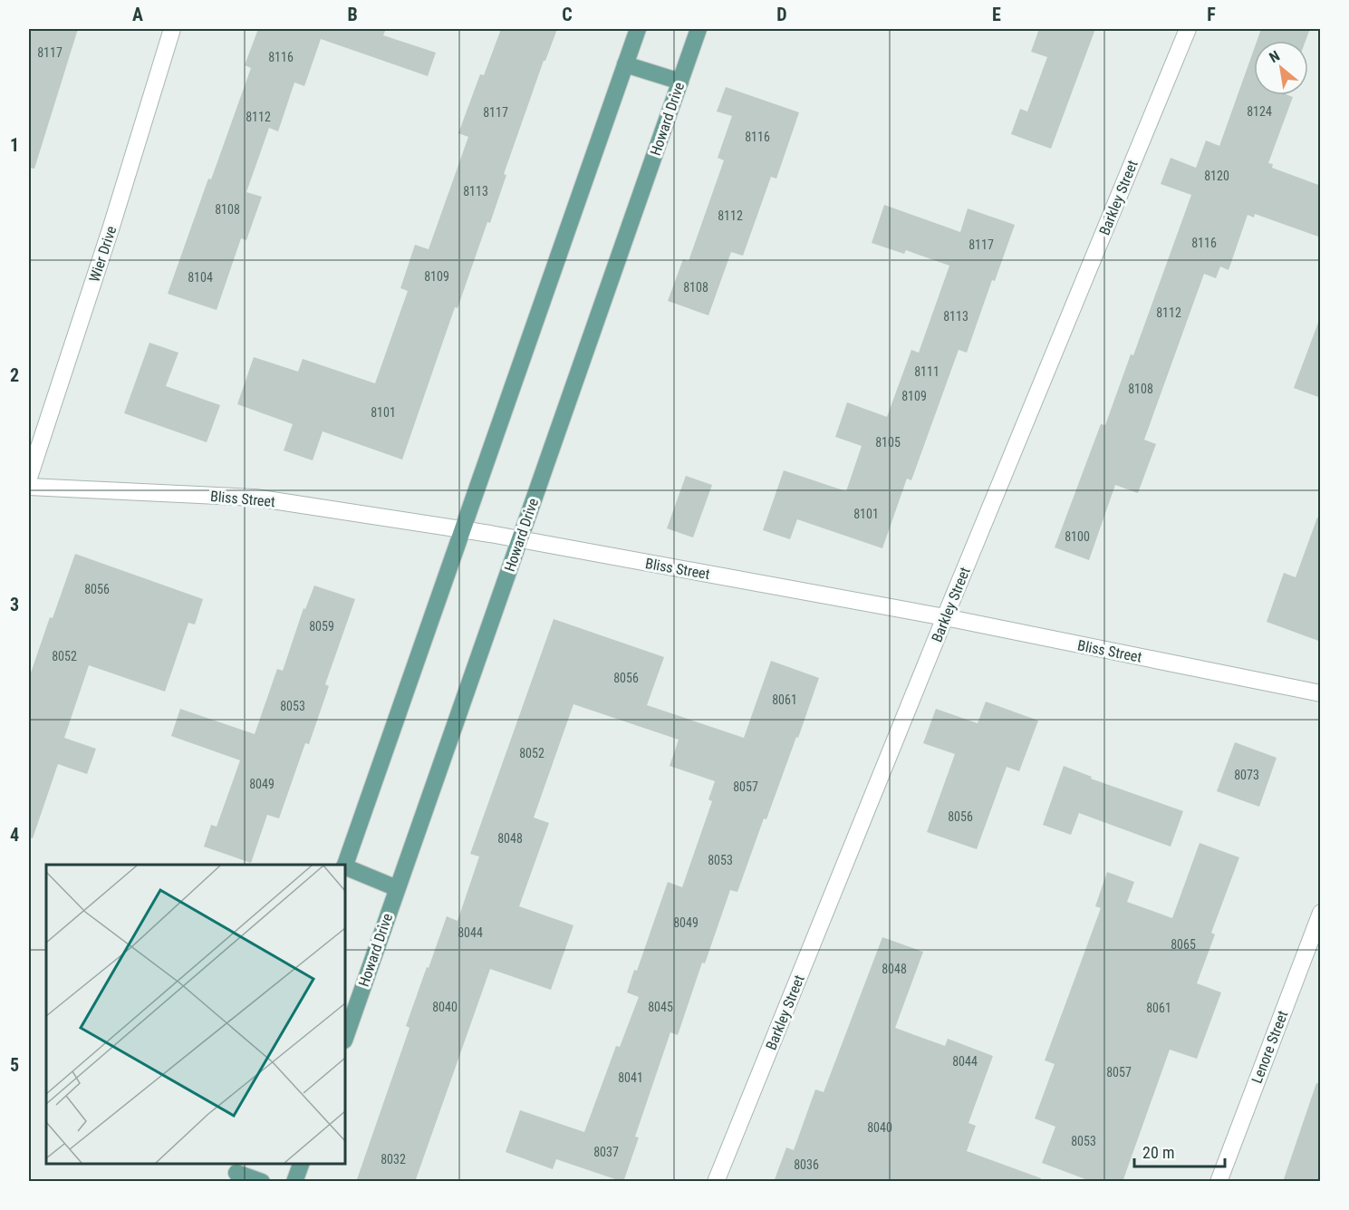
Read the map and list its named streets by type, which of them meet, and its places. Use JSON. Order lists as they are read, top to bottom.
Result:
{
  "streets": {
    "main road": ["Howard Drive"],
    "street": [
      "Barkley Street",
      "Wier Drive",
      "Bliss Street",
      "Lenore Street"
    ]
  },
  "crossings": [
    ["Howard Drive", "Bliss Street"],
    ["Barkley Street", "Bliss Street"]
  ],
  "house_numbers": [
    "8117",
    "8116",
    "8124",
    "8117",
    "8112",
    "8116",
    "8120",
    "8113",
    "8108",
    "8112",
    "8116",
    "8117",
    "8109",
    "8104",
    "8108",
    "8112",
    "8113",
    "8111",
    "8108",
    "8109",
    "8101",
    "8105",
    "8101",
    "8100",
    "8056",
    "8059",
    "8052",
    "8056",
    "8061",
    "8053",
    "8052",
    "8073",
    "8049",
    "8057",
    "8056",
    "8048",
    "8053",
    "8049",
    "8044",
    "8065",
    "8048",
    "8040",
    "8045",
    "8061",
    "8044",
    "8057",
    "8041",
    "8040",
    "8053",
    "8037",
    "8032",
    "8036"
  ],
  "scale_bar": "20 m",
  "north": "top left",
  "grid": {
    "columns": [
      "A",
      "B",
      "C",
      "D",
      "E",
      "F"
    ],
    "rows": [
      "1",
      "2",
      "3",
      "4",
      "5"
    ]
  }
}
